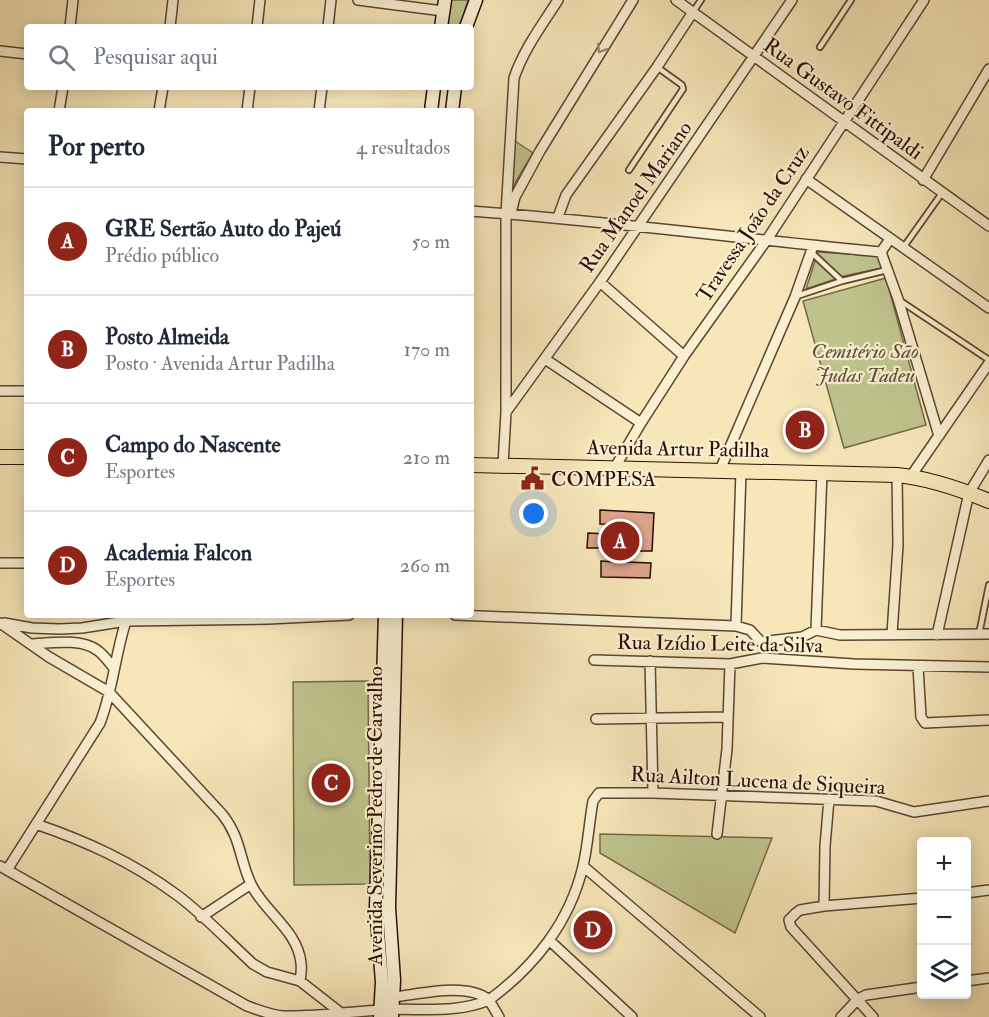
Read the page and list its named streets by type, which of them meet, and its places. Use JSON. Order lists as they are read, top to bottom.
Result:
{
  "streets": {
    "main road": ["Avenida Artur Padilha", "Avenida Severino Pedro de Carvalho"],
    "street": [
      "Rua Gustavo Fittipaldi",
      "Rua Manoel Mariano",
      "Travessa João da Cruz",
      "Rua Izídio Leite da Silva",
      "Rua Ailton Lucena de Siqueira"
    ]
  },
  "crossings": [
    ["Rua Gustavo Fittipaldi", "Rua Manoel Mariano"],
    ["Rua Gustavo Fittipaldi", "Travessa João da Cruz"],
    ["Travessa João da Cruz", "Avenida Artur Padilha"]
  ],
  "parks": ["Cemitério São Judas Tadeu"],
  "places": {
    "public building": ["COMPESA"]
  },
  "page": {
    "search": "Pesquisar aqui",
    "heading": ["Por perto", "4 resultados"],
    "list": [
      {
        "mark": "A",
        "name": "GRE Sertão Auto do Pajeú",
        "note": "Prédio público",
        "value": "50 m"
      },
      {
        "mark": "B",
        "name": "Posto Almeida",
        "note": "Posto · Avenida Artur Padilha",
        "value": "170 m"
      },
      {
        "mark": "C",
        "name": "Campo do Nascente",
        "note": "Esportes",
        "value": "210 m"
      },
      {
        "mark": "D",
        "name": "Academia Falcon",
        "note": "Esportes",
        "value": "260 m"
      }
    ],
    "pins": [
      "B",
      "A",
      "C",
      "D"
    ],
    "map_buttons": ["+", "−"]
  }
}
